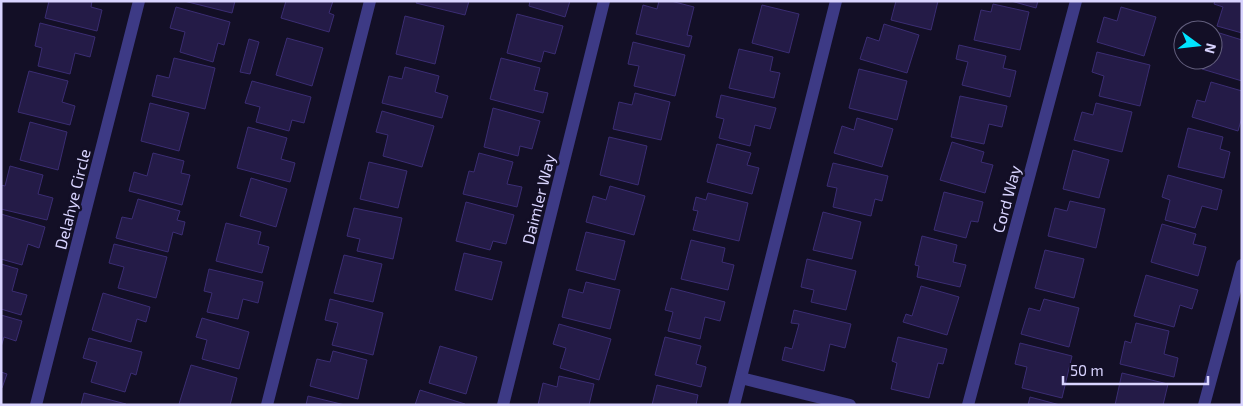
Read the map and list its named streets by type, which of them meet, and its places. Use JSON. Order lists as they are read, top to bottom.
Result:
{
  "streets": {
    "street": ["Delahye Circle", "Daimler Way", "Cord Way"]
  },
  "scale_bar": "50 m",
  "north": "right"
}
